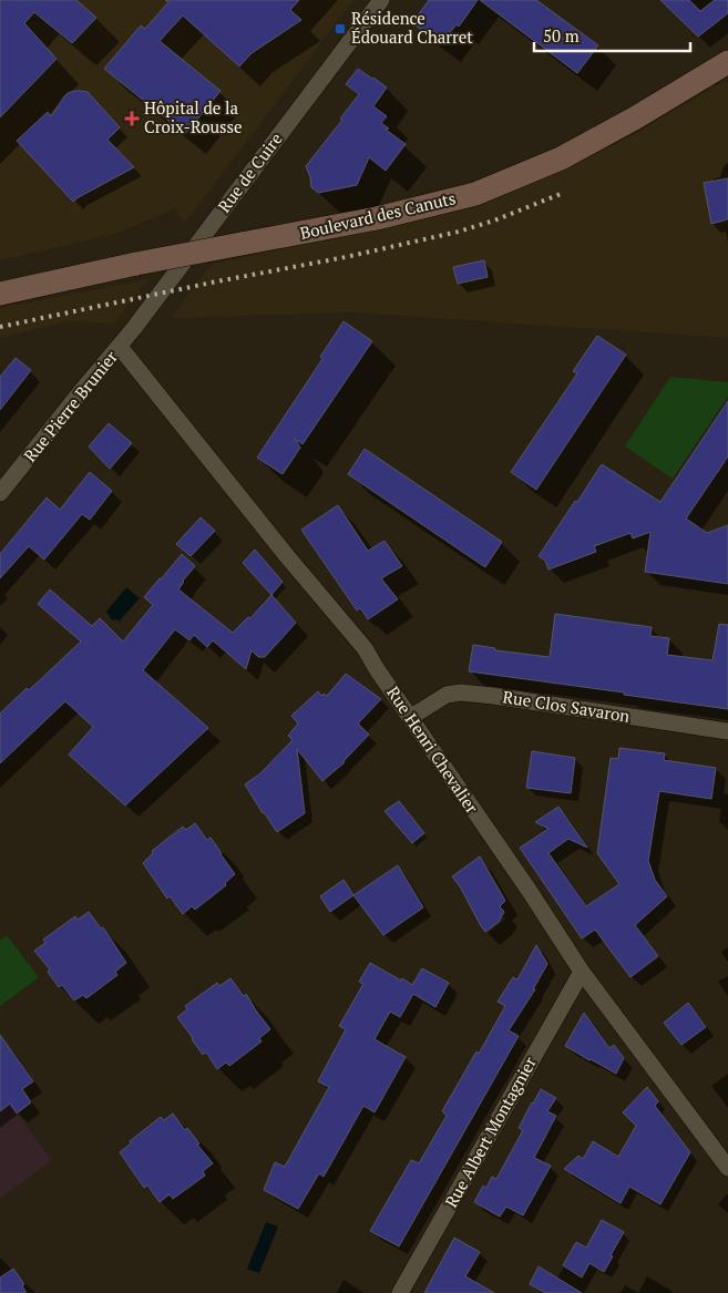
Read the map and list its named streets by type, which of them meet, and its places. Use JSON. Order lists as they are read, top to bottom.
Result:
{
  "streets": {
    "main road": ["Boulevard des Canuts"],
    "street": [
      "Rue de Cuire",
      "Rue Pierre Brunier",
      "Rue Clos Savaron",
      "Rue Henri Chevalier",
      "Rue Albert Montagnier"
    ]
  },
  "crossings": [
    ["Rue de Cuire", "Rue Pierre Brunier"],
    ["Rue de Cuire", "Rue Henri Chevalier"],
    ["Rue Pierre Brunier", "Rue Henri Chevalier"],
    ["Rue Clos Savaron", "Rue Henri Chevalier"],
    ["Rue Henri Chevalier", "Rue Albert Montagnier"]
  ],
  "places": {
    "transit": ["Résidence Édouard Charret"],
    "health": ["Hôpital de la Croix-Rousse"]
  },
  "scale_bar": "50 m"
}
